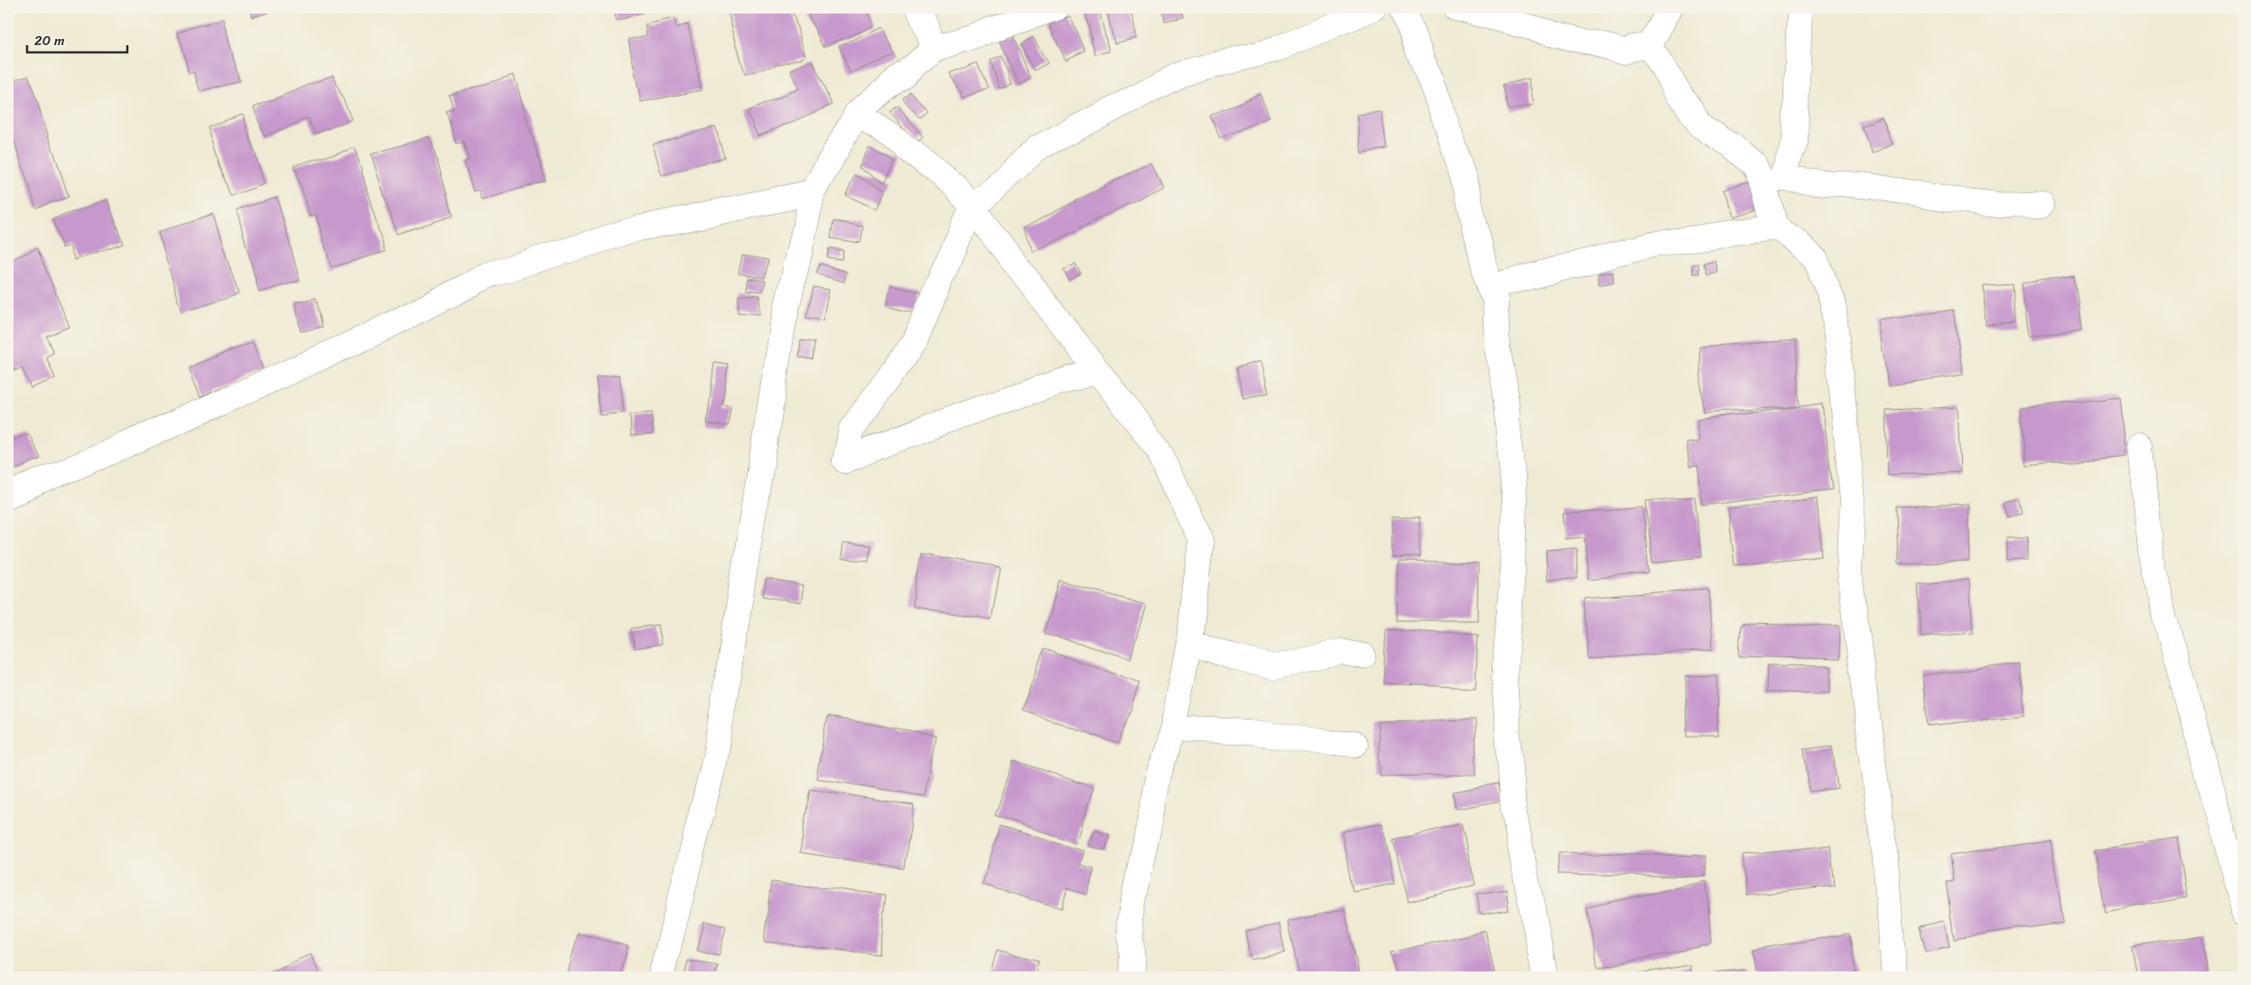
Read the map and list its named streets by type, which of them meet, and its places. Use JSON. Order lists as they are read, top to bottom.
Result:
{
  "scale_bar": "20 m"
}
